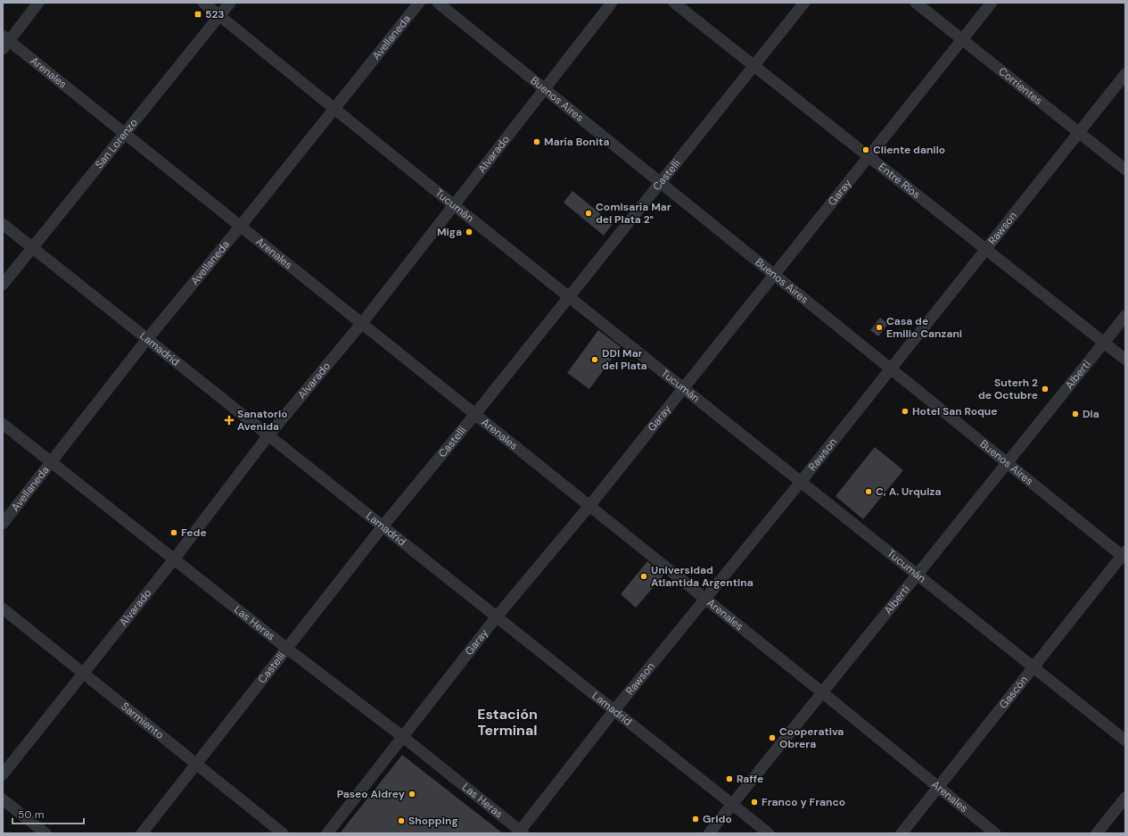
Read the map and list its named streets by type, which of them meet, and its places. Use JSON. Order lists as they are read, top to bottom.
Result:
{
  "streets": {
    "street": [
      "Avellaneda",
      "Arenales",
      "Corrientes",
      "Buenos Aires",
      "San Lorenzo",
      "Alvarado",
      "Castelli",
      "Entre Ríos",
      "Garay",
      "Tucumán",
      "Rawson",
      "Lamadrid",
      "Alberti",
      "Las Heras",
      "Gascón",
      "Sarmiento"
    ]
  },
  "crossings": [
    ["Avellaneda", "Arenales"],
    ["Avellaneda", "Tucumán"],
    ["Avellaneda", "Lamadrid"],
    ["Avellaneda", "Las Heras"],
    ["Arenales", "San Lorenzo"],
    ["Arenales", "Alvarado"],
    ["Arenales", "Castelli"],
    ["Arenales", "Garay"],
    ["Arenales", "Rawson"],
    ["Arenales", "Alberti"],
    ["Arenales", "Gascón"],
    ["Corrientes", "Garay"],
    ["Corrientes", "Rawson"],
    ["Buenos Aires", "Alvarado"],
    ["Buenos Aires", "Castelli"],
    ["Buenos Aires", "Garay"],
    ["Buenos Aires", "Rawson"],
    ["Buenos Aires", "Alberti"],
    ["Buenos Aires", "Gascón"],
    ["San Lorenzo", "Tucumán"],
    ["San Lorenzo", "Lamadrid"],
    ["Alvarado", "Tucumán"],
    ["Alvarado", "Lamadrid"],
    ["Alvarado", "Las Heras"],
    ["Alvarado", "Sarmiento"],
    ["Castelli", "Entre Ríos"],
    ["Castelli", "Tucumán"],
    ["Castelli", "Lamadrid"],
    ["Castelli", "Las Heras"],
    ["Castelli", "Sarmiento"],
    ["Entre Ríos", "Garay"],
    ["Entre Ríos", "Rawson"],
    ["Entre Ríos", "Alberti"],
    ["Garay", "Tucumán"],
    ["Garay", "Lamadrid"],
    ["Garay", "Las Heras"],
    ["Tucumán", "Rawson"],
    ["Tucumán", "Alberti"],
    ["Tucumán", "Gascón"],
    ["Rawson", "Lamadrid"],
    ["Rawson", "Las Heras"],
    ["Lamadrid", "Alberti"]
  ],
  "districts": ["Estación Terminal"],
  "places": {
    "transit": ["523"],
    "other": [
      "María Bonita",
      "Cliente danilo",
      "Comisaría Mar del Plata 2°",
      "Miga",
      "Casa de Emilio Canzani",
      "DDI Mar del Plata",
      "Suterh 2 de Octubre",
      "Hotel San Roque",
      "Dia",
      "C, A. Urquiza",
      "Fede",
      "Universidad Atlantida Argentina",
      "Cooperativa Obrera",
      "Raffe",
      "Paseo Aldrey",
      "Franco y Franco",
      "Grido",
      "Shopping"
    ],
    "health": ["Sanatorio Avenida"]
  },
  "scale_bar": "50 m"
}
